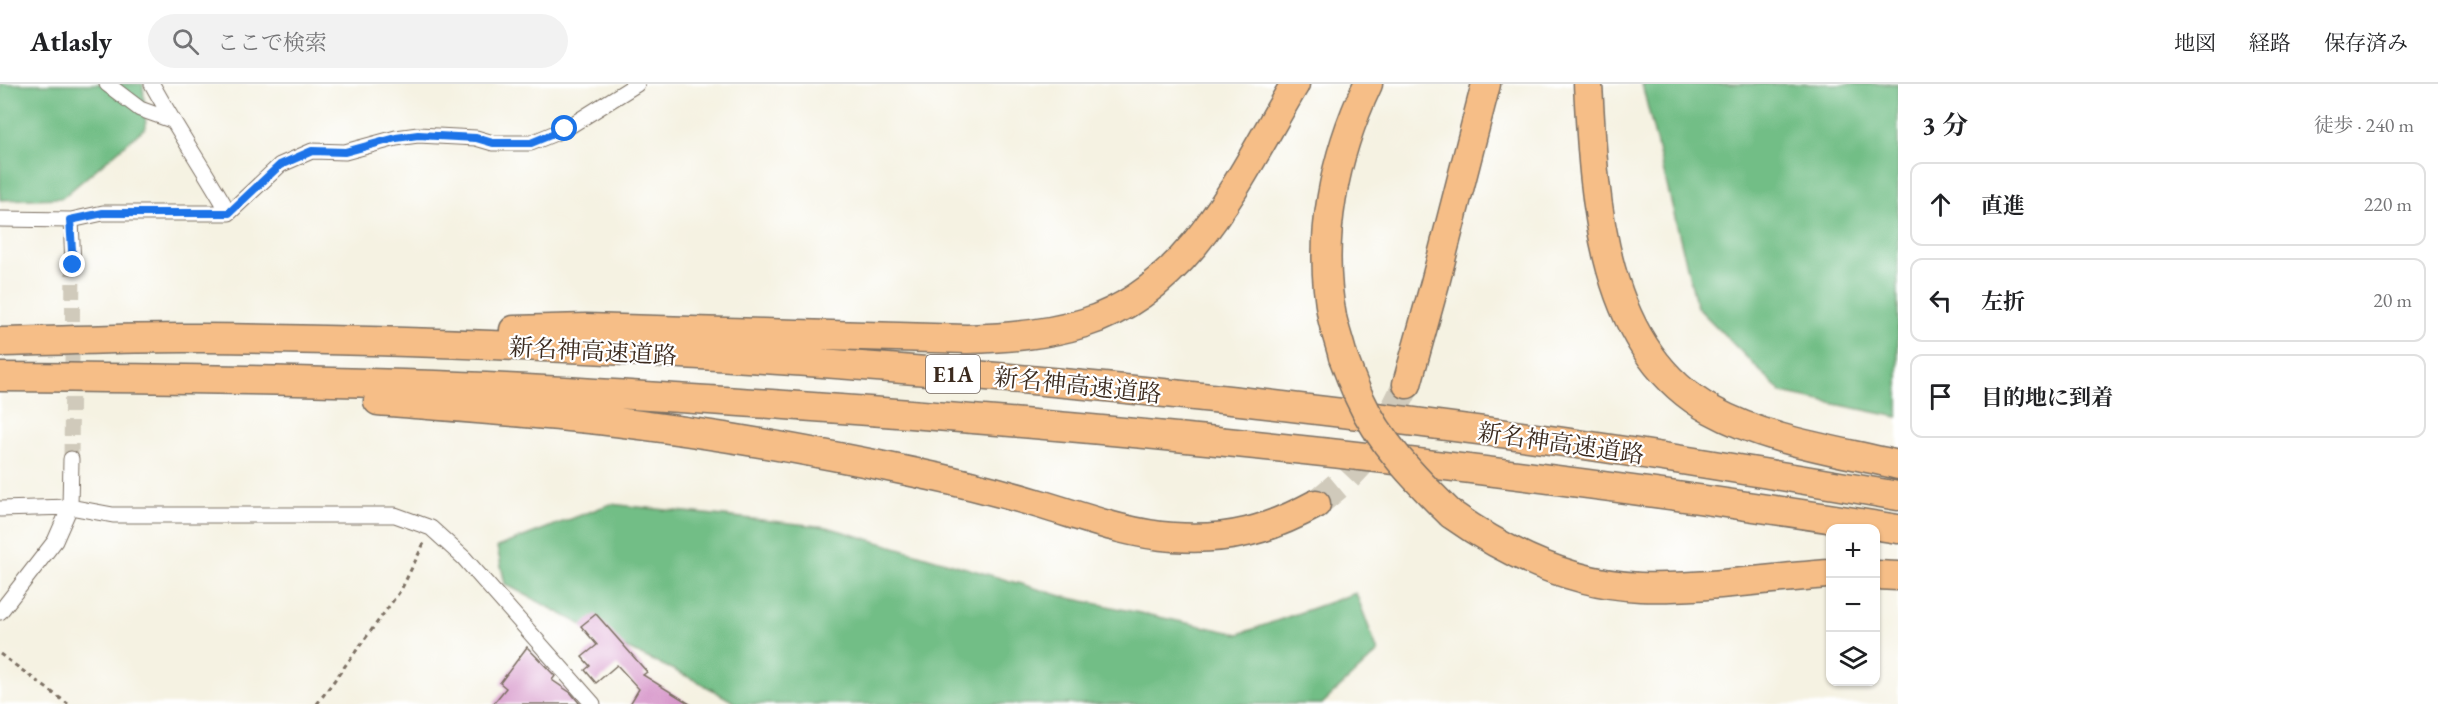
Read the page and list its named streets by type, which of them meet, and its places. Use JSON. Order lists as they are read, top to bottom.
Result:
{
  "streets": {
    "highway": ["新名神高速道路", "E1A"]
  },
  "page": {
    "header": "Atlasly",
    "search": "ここで検索",
    "nav": ["地図", "経路", "保存済み"],
    "heading": ["3 分", "徒歩 · 240 m"],
    "list": [
      ["直進", "220 m"],
      ["左折", "20 m"],
      "目的地に到着"
    ],
    "map_buttons": ["+", "−"]
  }
}
